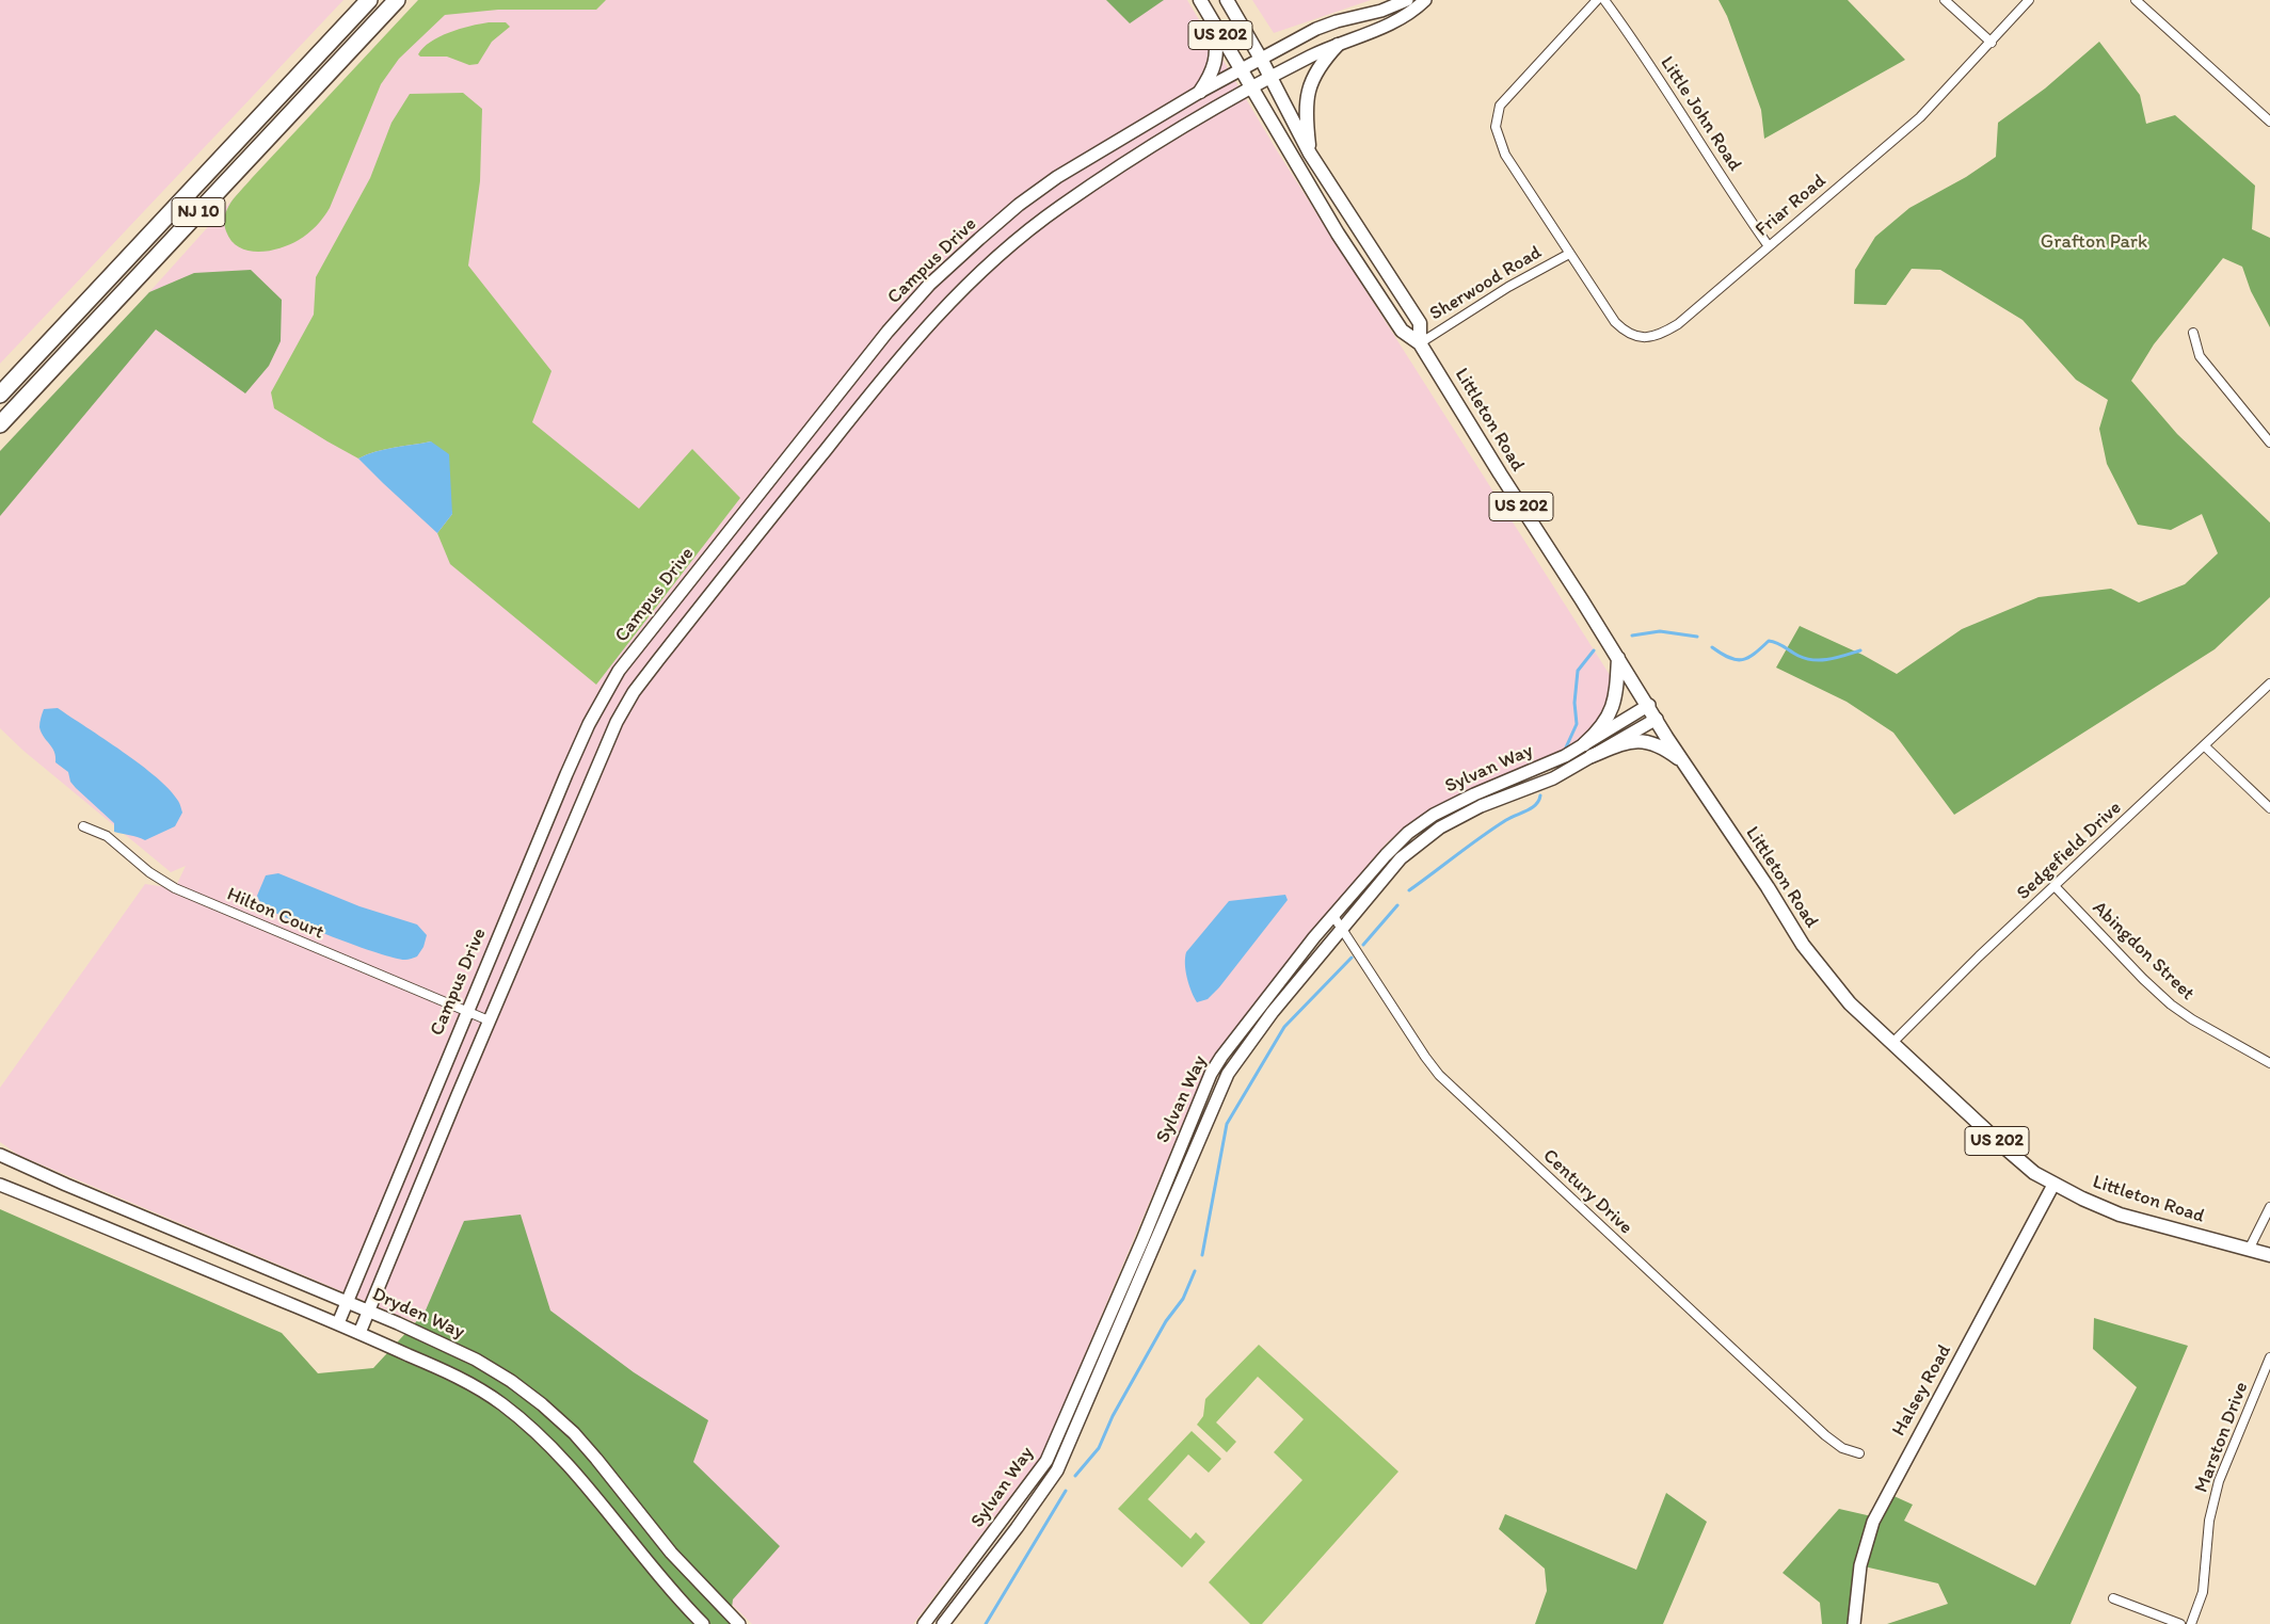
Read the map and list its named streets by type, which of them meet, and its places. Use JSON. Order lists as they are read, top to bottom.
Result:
{
  "streets": {
    "highway": ["NJ 10"],
    "main road": ["US 202", "Littleton Road"],
    "street": [
      "Little John Road",
      "Friar Road",
      "Campus Drive",
      "Sherwood Road",
      "Sylvan Way",
      "Sedgefield Drive",
      "Hilton Court",
      "Abingdon Street",
      "Century Drive",
      "Dryden Way",
      "Halsey Road",
      "Marston Drive"
    ]
  },
  "crossings": [
    ["Little John Road", "Friar Road"],
    ["Friar Road", "Sherwood Road"],
    ["Campus Drive", "Littleton Road"],
    ["Campus Drive", "Hilton Court"],
    ["Campus Drive", "Dryden Way"],
    ["Sherwood Road", "Littleton Road"],
    ["Littleton Road", "Sylvan Way"],
    ["Littleton Road", "Sedgefield Drive"],
    ["Littleton Road", "Halsey Road"],
    ["Sylvan Way", "Century Drive"],
    ["Sedgefield Drive", "Abingdon Street"]
  ],
  "parks": ["Grafton Park"]
}
